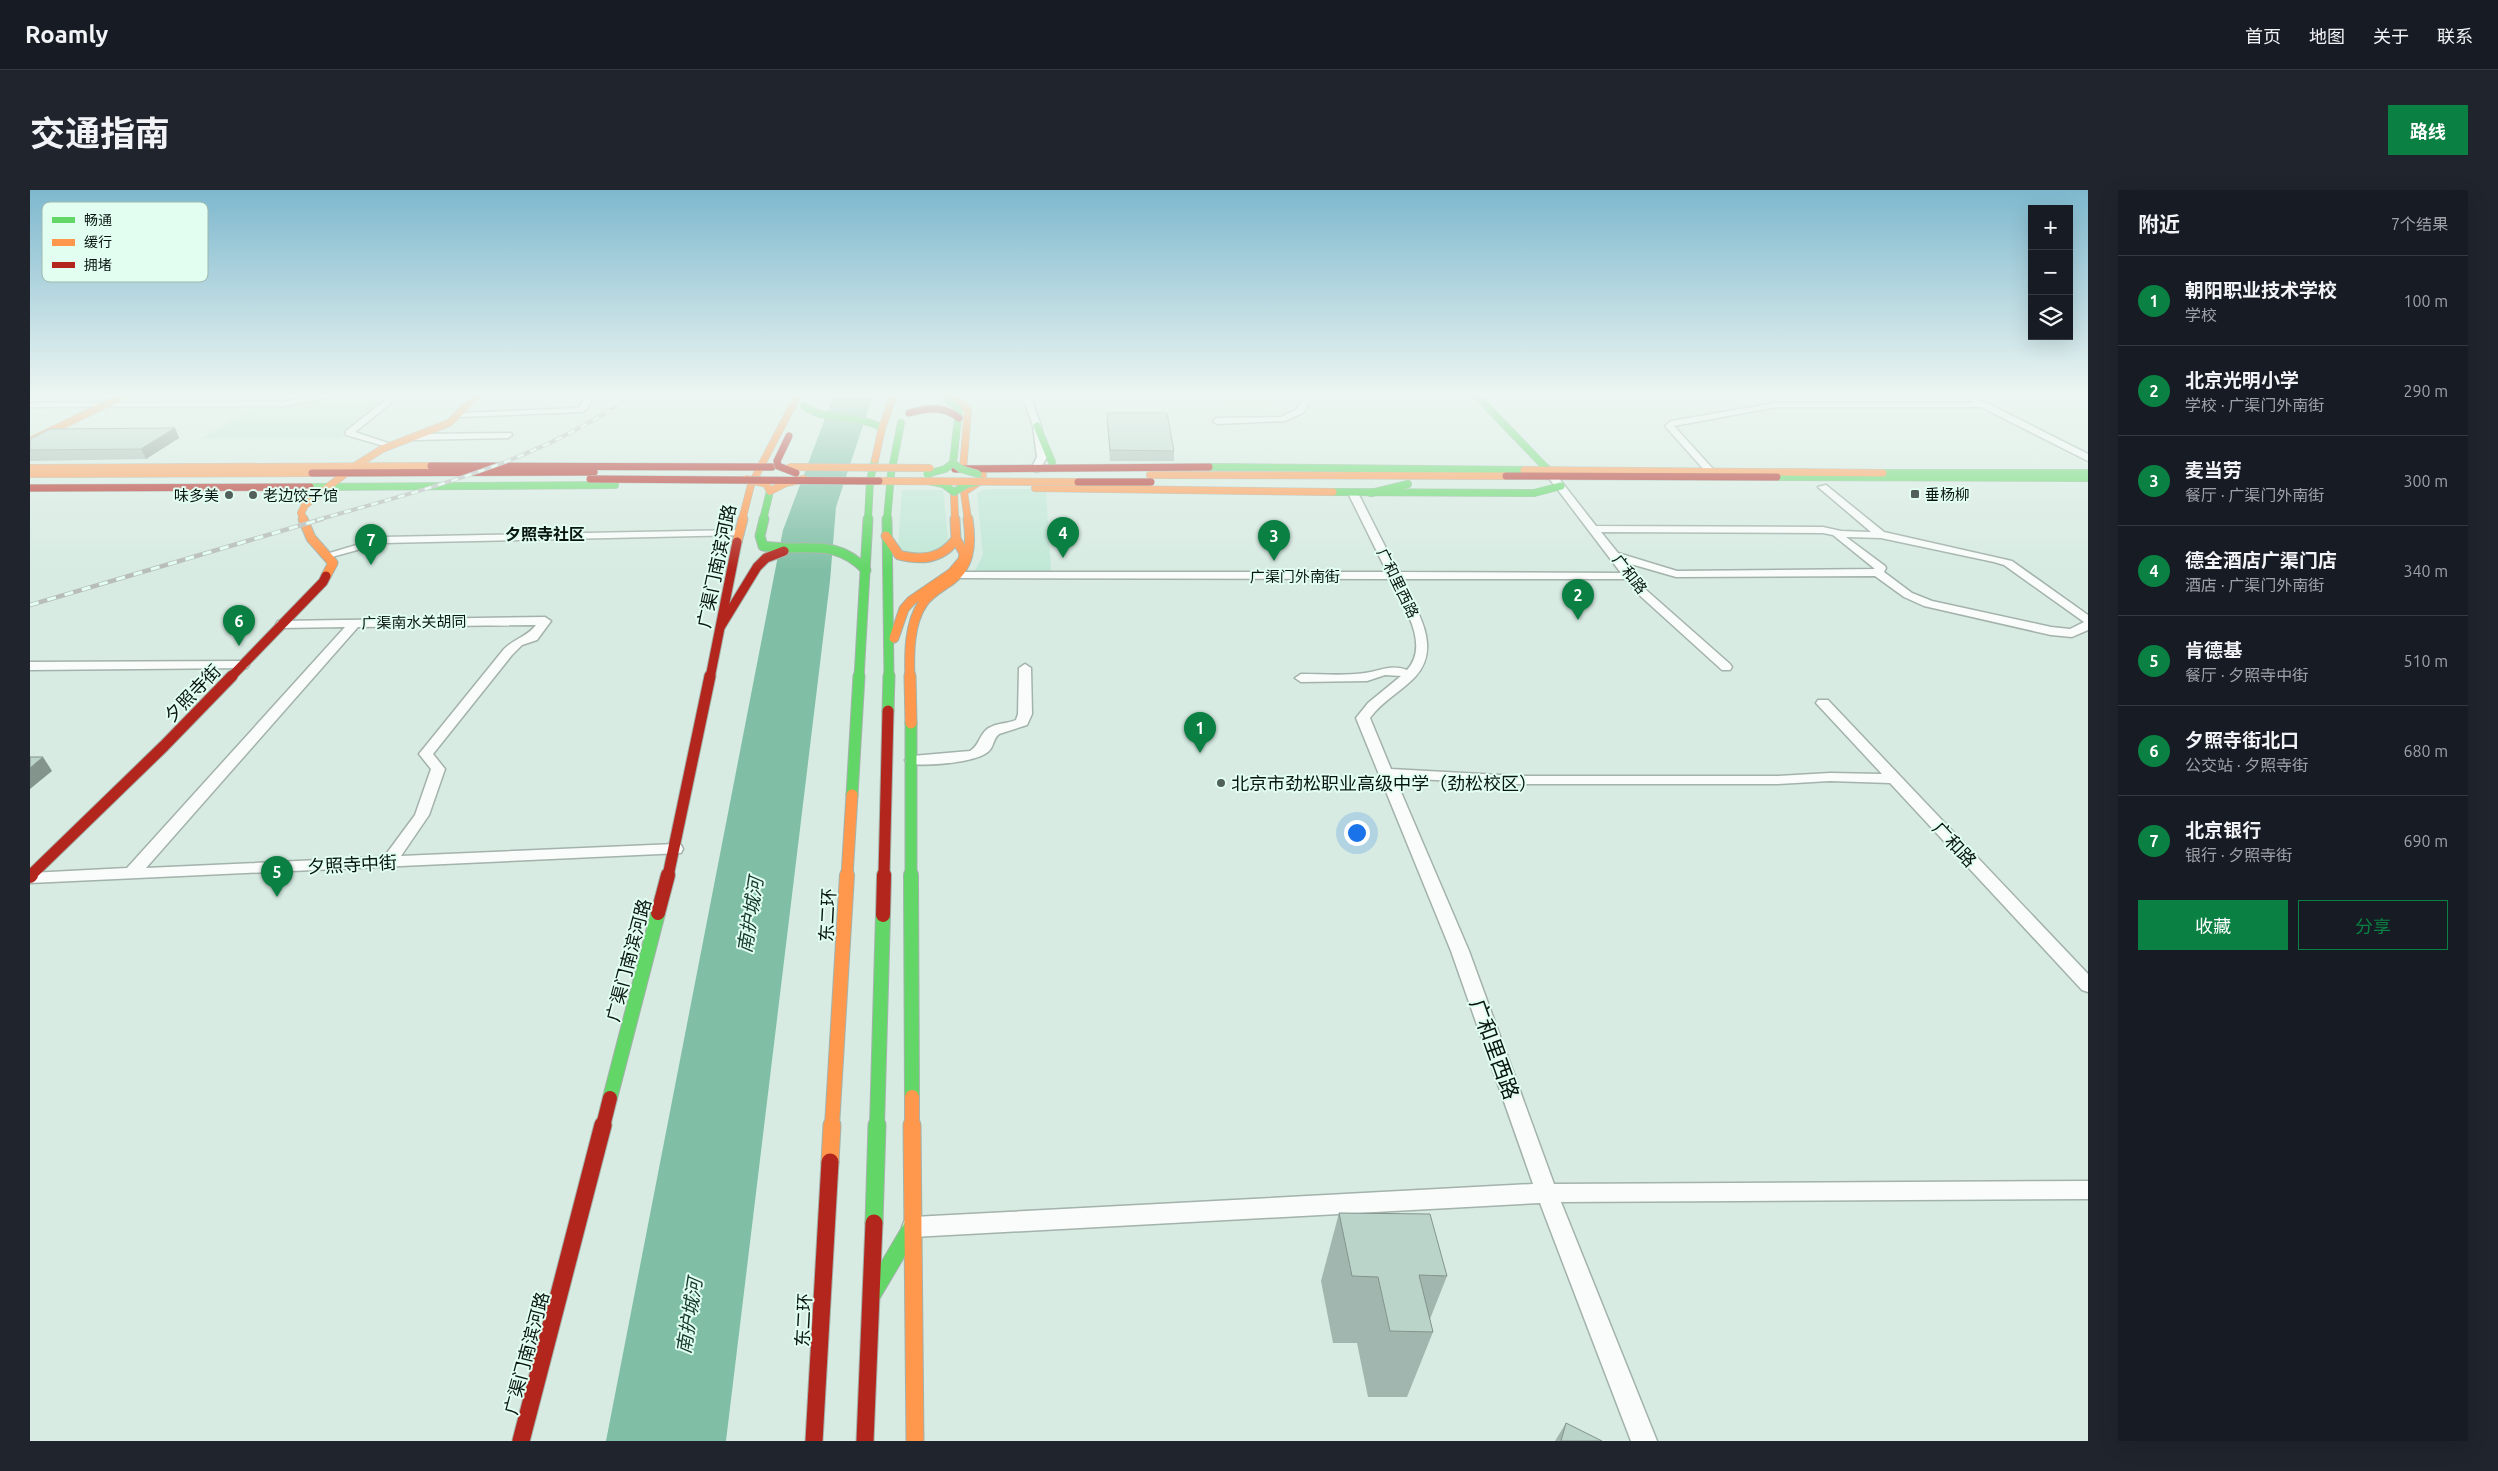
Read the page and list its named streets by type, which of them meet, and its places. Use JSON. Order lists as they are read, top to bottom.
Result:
{
  "streets": {
    "main road": ["广渠门南滨河路", "夕照寺街", "东二环"],
    "street": [
      "广和路",
      "广渠门外南街",
      "广和里西路",
      "广渠南水关胡同",
      "夕照寺中街"
    ]
  },
  "crossings": [
    ["广渠门南滨河路", "夕照寺中街"],
    ["广和路", "广渠门外南街"],
    ["广渠门外南街", "广和里西路"],
    ["广渠南水关胡同", "夕照寺街"],
    ["广渠南水关胡同", "夕照寺中街"],
    ["夕照寺街", "夕照寺中街"]
  ],
  "districts": ["夕照寺社区"],
  "water": ["南护城河"],
  "places": {
    "transit": ["垂杨柳"],
    "other": ["味多美", "老边饺子馆", "北京市劲松职业高级中学（劲松校区）"]
  },
  "legend": ["畅通", "缓行", "拥堵"],
  "page": {
    "header": "Roamly",
    "nav": [
      "首页",
      "地图",
      "关于",
      "联系"
    ],
    "title": "交通指南",
    "buttons": [
      "路线",
      ["收藏", "分享"]
    ],
    "heading": ["附近", "7个结果"],
    "map_buttons": ["+", "−"],
    "list": [
      {
        "mark": "1",
        "name": "朝阳职业技术学校",
        "note": "学校",
        "value": "100 m"
      },
      {
        "mark": "2",
        "name": "北京光明小学",
        "note": "学校 · 广渠门外南街",
        "value": "290 m"
      },
      {
        "mark": "3",
        "name": "麦当劳",
        "note": "餐厅 · 广渠门外南街",
        "value": "300 m"
      },
      {
        "mark": "4",
        "name": "德全酒店广渠门店",
        "note": "酒店 · 广渠门外南街",
        "value": "340 m"
      },
      {
        "mark": "5",
        "name": "肯德基",
        "note": "餐厅 · 夕照寺中街",
        "value": "510 m"
      },
      {
        "mark": "6",
        "name": "夕照寺街北口",
        "note": "公交站 · 夕照寺街",
        "value": "680 m"
      },
      {
        "mark": "7",
        "name": "北京银行",
        "note": "银行 · 夕照寺街",
        "value": "690 m"
      }
    ],
    "pins": [
      "4",
      "3",
      "7",
      "2",
      "6",
      "1",
      "5"
    ]
  }
}
